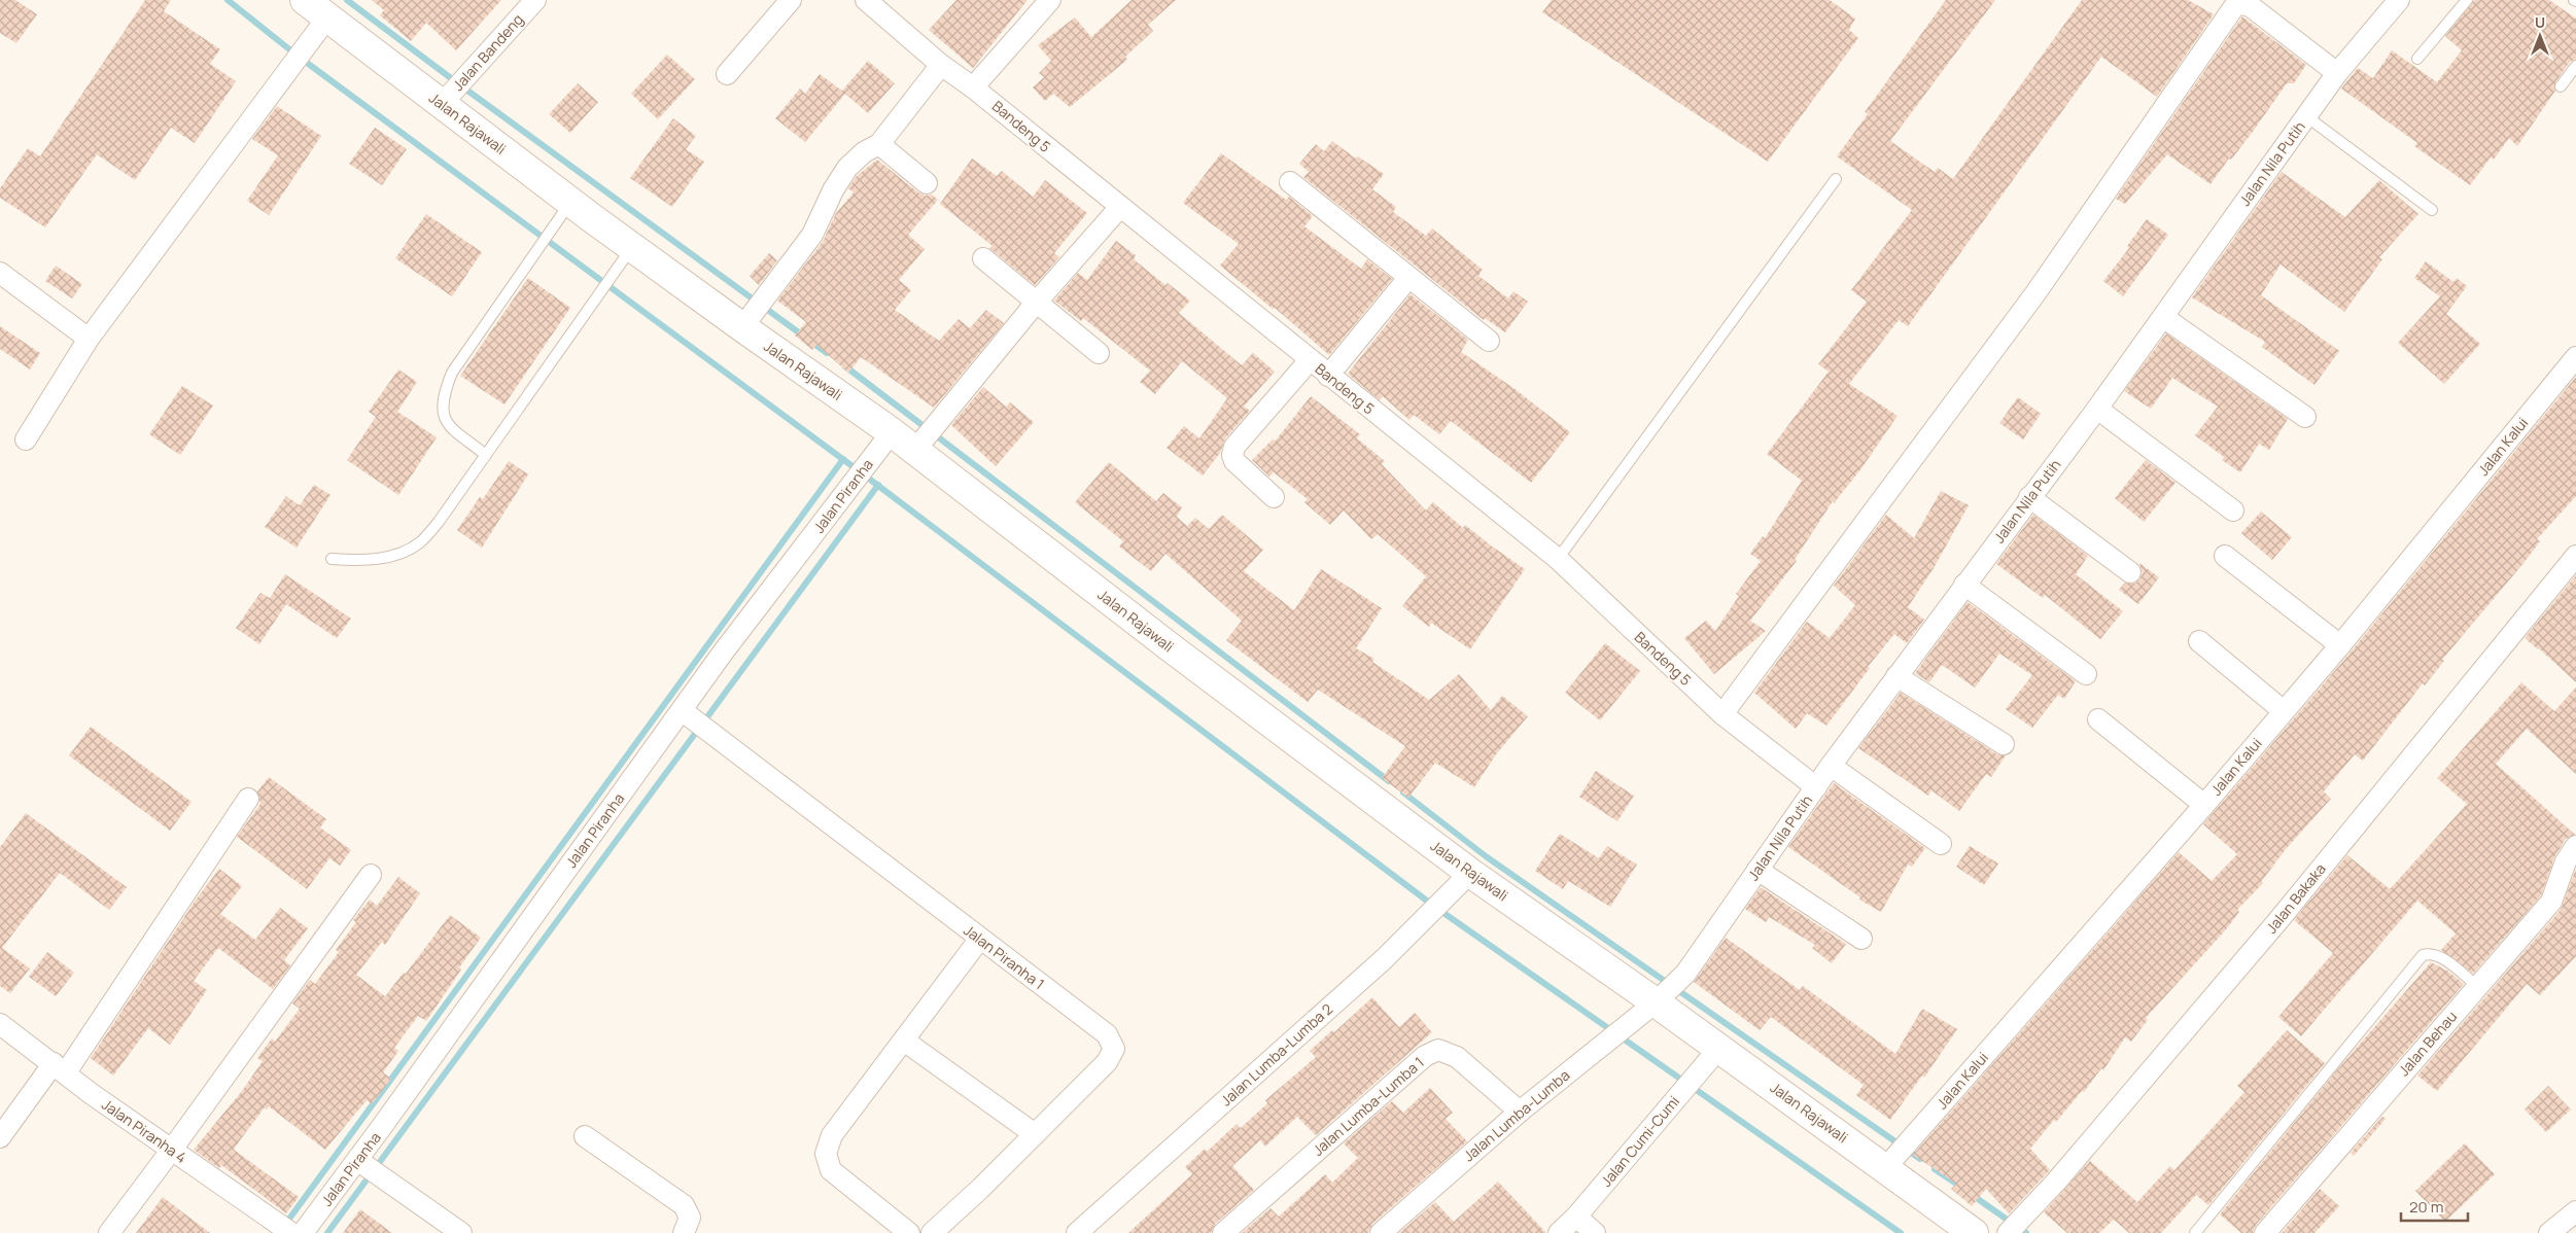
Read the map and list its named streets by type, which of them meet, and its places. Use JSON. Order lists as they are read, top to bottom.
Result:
{
  "streets": {
    "main road": ["Jalan Rajawali"],
    "street": [
      "Jalan Bandeng",
      "Bandeng 5",
      "Jalan Nila Putih",
      "Jalan Kalui",
      "Jalan Piranha",
      "Jalan Bakaka",
      "Jalan Piranha 1",
      "Jalan Behau",
      "Jalan Lumba-Lumba 2",
      "Jalan Lumba-Lumba 1",
      "Jalan Lumba-Lumba",
      "Jalan Piranha 4",
      "Jalan Cumi-Cumi"
    ]
  },
  "crossings": [
    ["Jalan Bandeng", "Jalan Rajawali"],
    ["Jalan Rajawali", "Jalan Nila Putih"],
    ["Jalan Rajawali", "Jalan Kalui"],
    ["Jalan Rajawali", "Jalan Piranha"],
    ["Jalan Rajawali", "Jalan Lumba-Lumba 2"],
    ["Jalan Rajawali", "Jalan Lumba-Lumba"],
    ["Jalan Rajawali", "Jalan Cumi-Cumi"],
    ["Bandeng 5", "Jalan Nila Putih"],
    ["Jalan Nila Putih", "Jalan Lumba-Lumba"],
    ["Jalan Piranha", "Jalan Piranha 1"],
    ["Jalan Lumba-Lumba 1", "Jalan Lumba-Lumba"]
  ],
  "scale_bar": "20 m",
  "north": "top"
}
